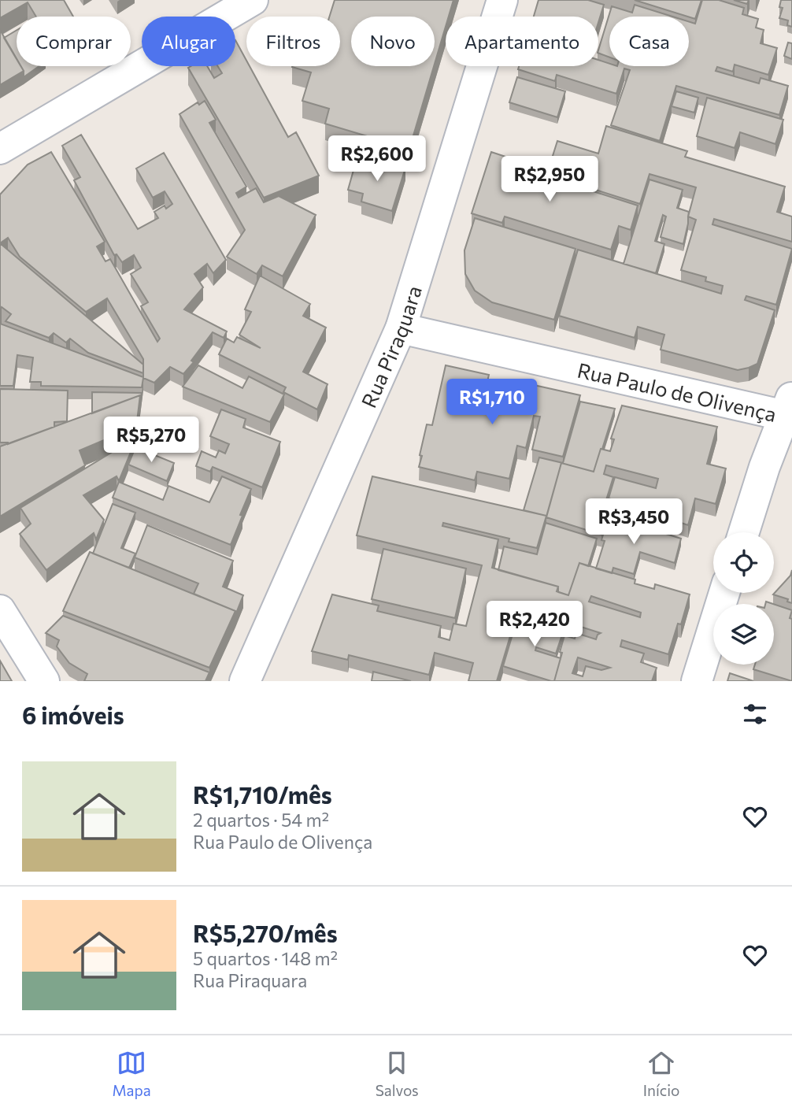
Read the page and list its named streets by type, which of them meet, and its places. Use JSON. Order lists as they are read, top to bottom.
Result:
{
  "streets": {
    "street": ["Rua Piraquara", "Rua Paulo de Olivença"]
  },
  "crossings": [
    ["Rua Piraquara", "Rua Paulo de Olivença"]
  ],
  "page": {
    "chip": [
      "Comprar",
      "Alugar",
      "Filtros",
      "Novo",
      "Apartamento",
      "Casa"
    ],
    "price": [
      "R$2,600",
      "R$2,950",
      "R$1,710",
      "R$5,270",
      "R$3,450",
      "R$2,420"
    ],
    "heading": "6 imóveis",
    "list": [
      {
        "name": "R$1,710/mês",
        "note": "2 quartos · 54 m² · Rua Paulo de Olivença"
      },
      {
        "name": "R$5,270/mês",
        "note": "5 quartos · 148 m² · Rua Piraquara"
      }
    ],
    "tabs": ["Mapa", "Salvos", "Início"]
  }
}
